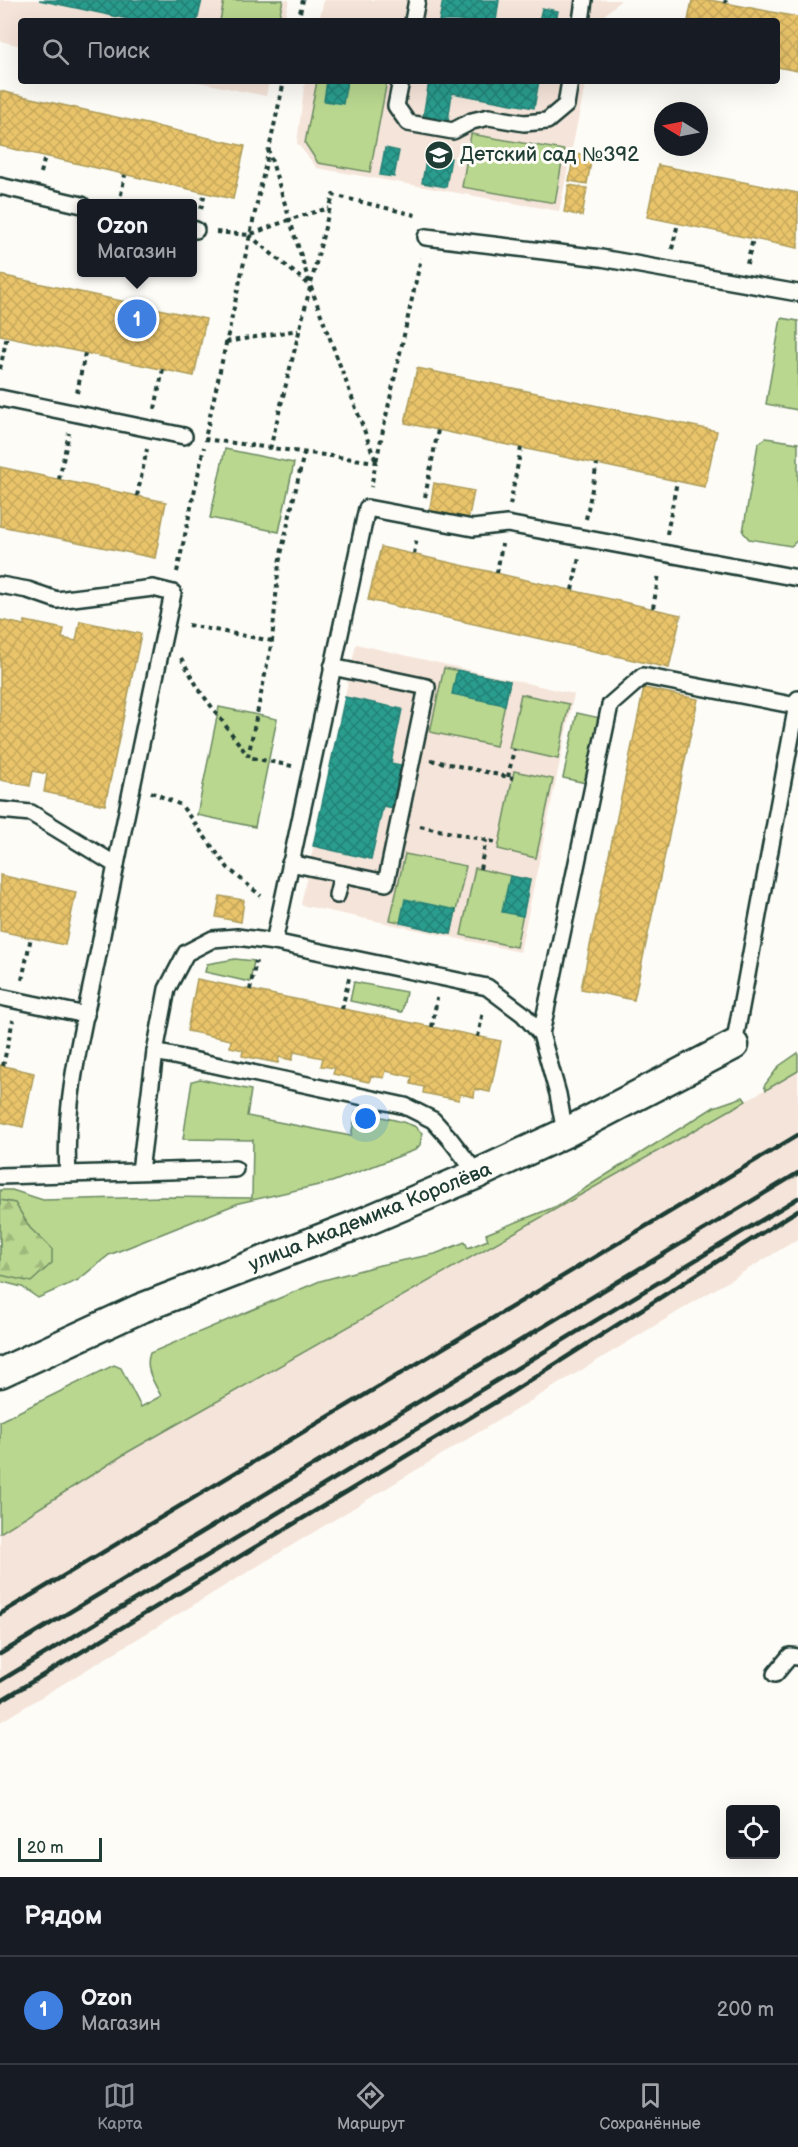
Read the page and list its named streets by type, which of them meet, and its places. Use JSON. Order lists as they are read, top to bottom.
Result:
{
  "streets": {
    "street": ["улица Академика Королёва"]
  },
  "places": {
    "school or university": ["Детский сад №392"]
  },
  "scale_bar": "20 m",
  "north": "left",
  "page": {
    "search": "Поиск",
    "popup": ["Ozon", "Магазин"],
    "pins": "1",
    "scale": "20 m",
    "heading": "Рядом",
    "list": [
      {
        "mark": "1",
        "name": "Ozon",
        "note": "Магазин",
        "value": "200 m"
      }
    ],
    "nav": ["Карта", "Маршрут", "Сохранённые"]
  }
}
